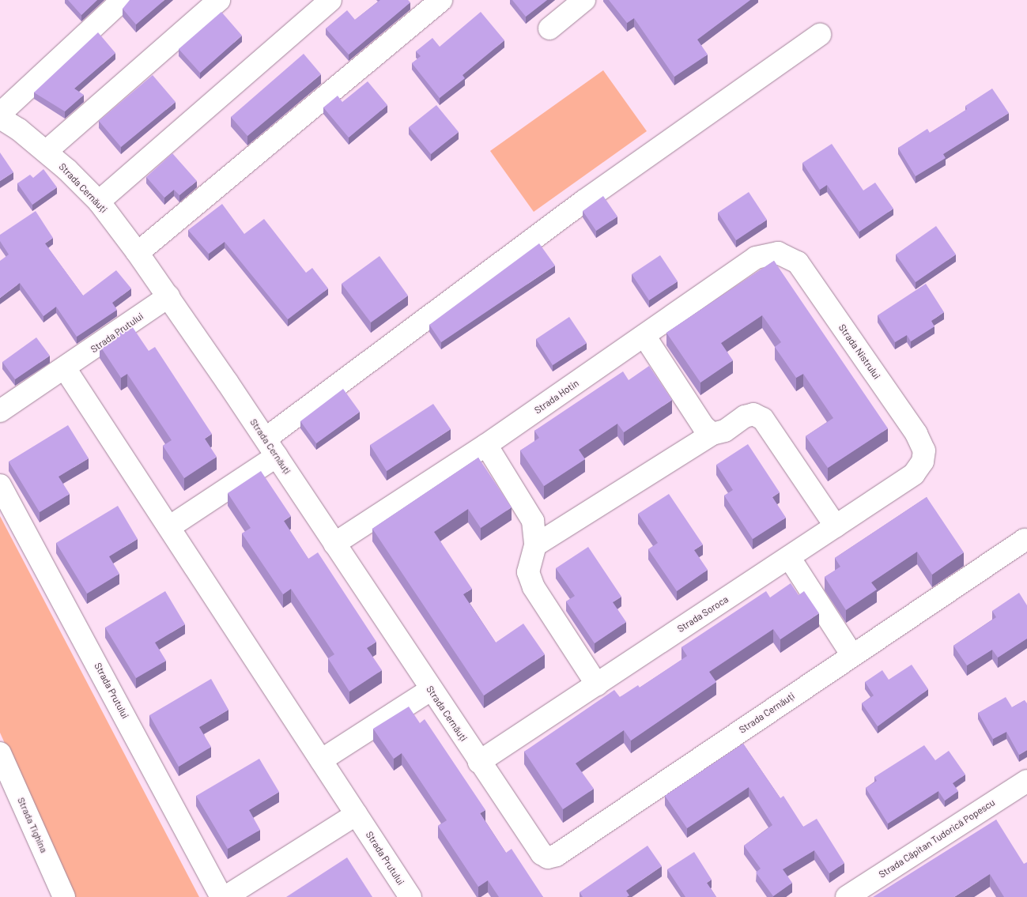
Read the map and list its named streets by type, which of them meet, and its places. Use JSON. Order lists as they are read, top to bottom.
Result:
{
  "streets": {
    "street": [
      "Strada Cernăuți",
      "Strada Prutului",
      "Strada Nistrului",
      "Strada Hotin",
      "Strada Soroca",
      "Strada Tighina",
      "Strada Căpitan Tudorică Popescu"
    ]
  },
  "crossings": [
    ["Strada Cernăuți", "Strada Prutului"],
    ["Strada Cernăuți", "Strada Hotin"],
    ["Strada Cernăuți", "Strada Soroca"],
    ["Strada Nistrului", "Strada Hotin"],
    ["Strada Nistrului", "Strada Soroca"]
  ]
}
